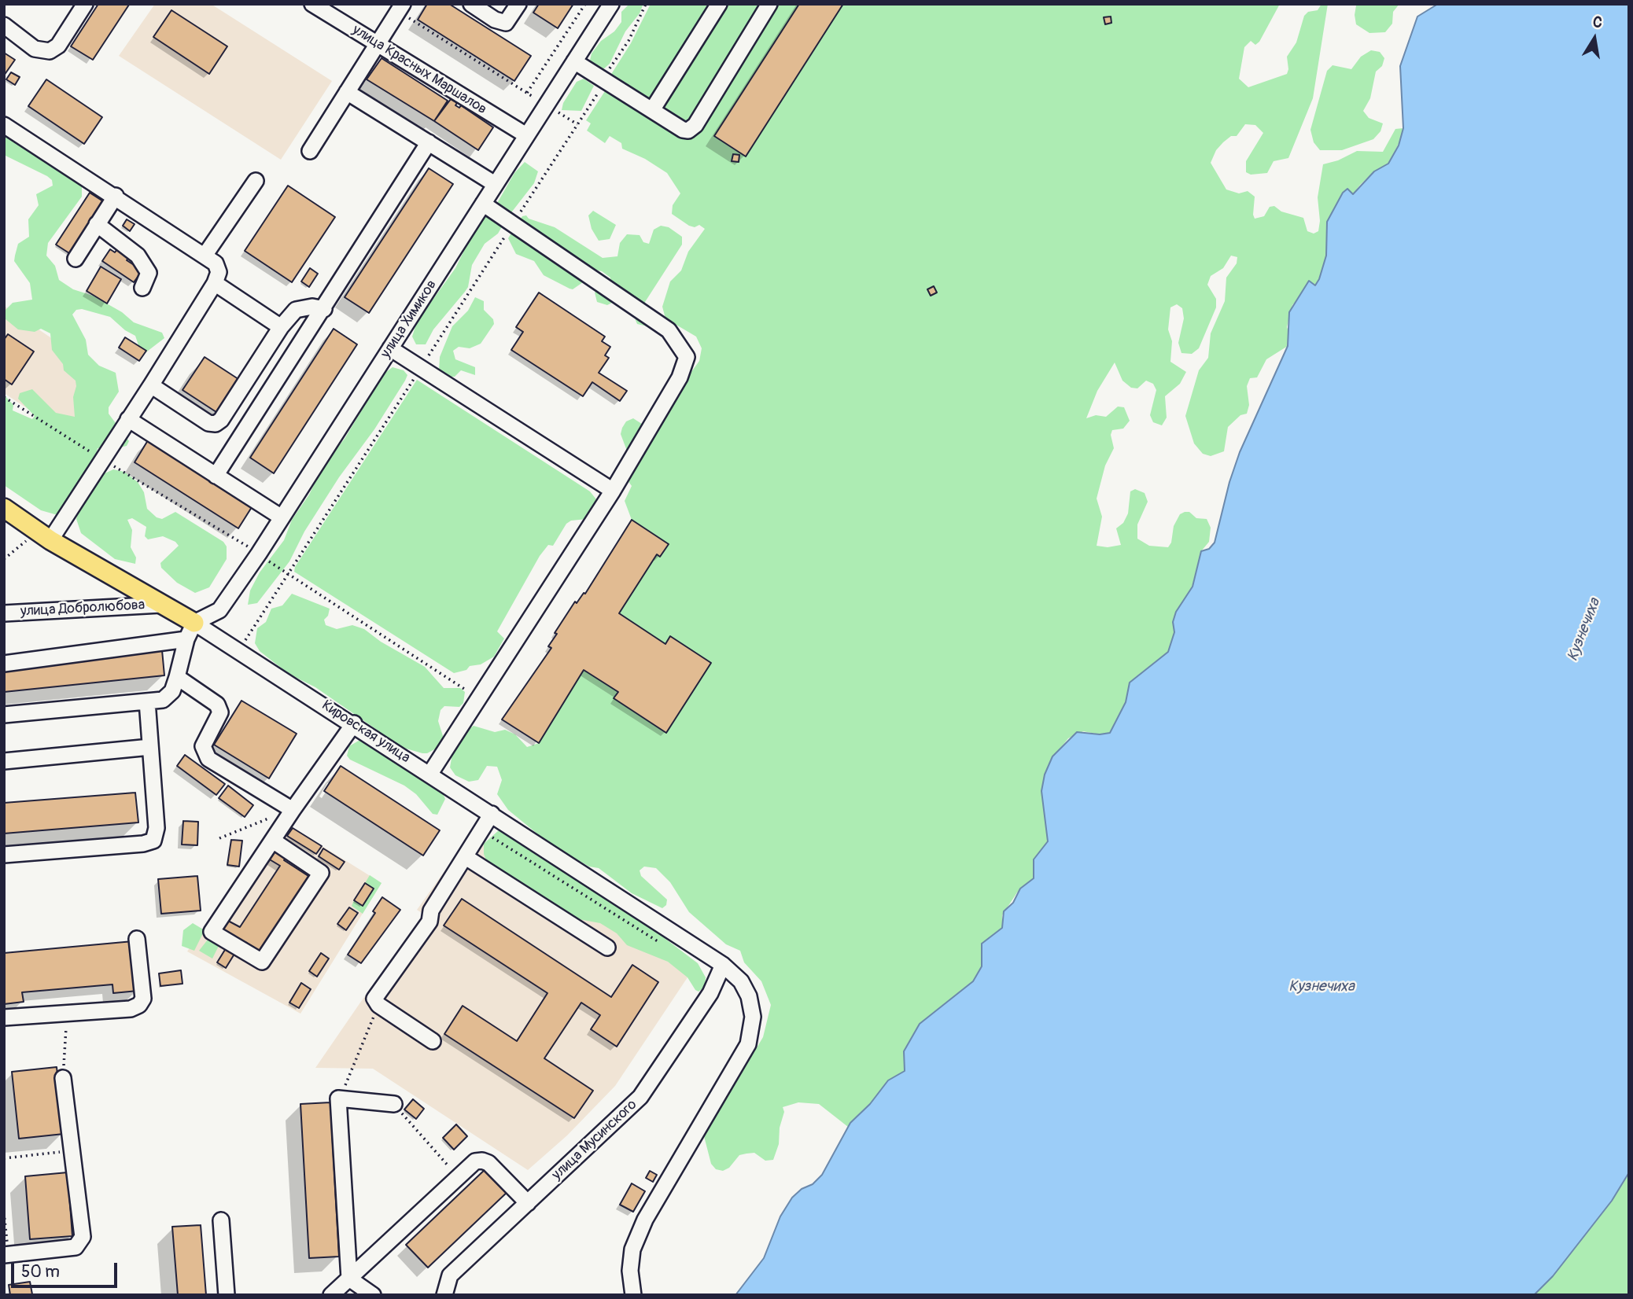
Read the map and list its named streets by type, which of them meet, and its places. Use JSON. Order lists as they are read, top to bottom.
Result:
{
  "streets": {
    "main road": ["Кировская улица"],
    "street": [
      "улица Красных Маршалов",
      "улица Химиков",
      "улица Добролюбова",
      "улица Мусинского"
    ]
  },
  "crossings": [
    ["улица Красных Маршалов", "улица Химиков"],
    ["улица Химиков", "Кировская улица"],
    ["улица Добролюбова", "Кировская улица"],
    ["Кировская улица", "улица Мусинского"]
  ],
  "water": ["Кузнечиха"],
  "scale_bar": "50 m",
  "north": "top"
}
